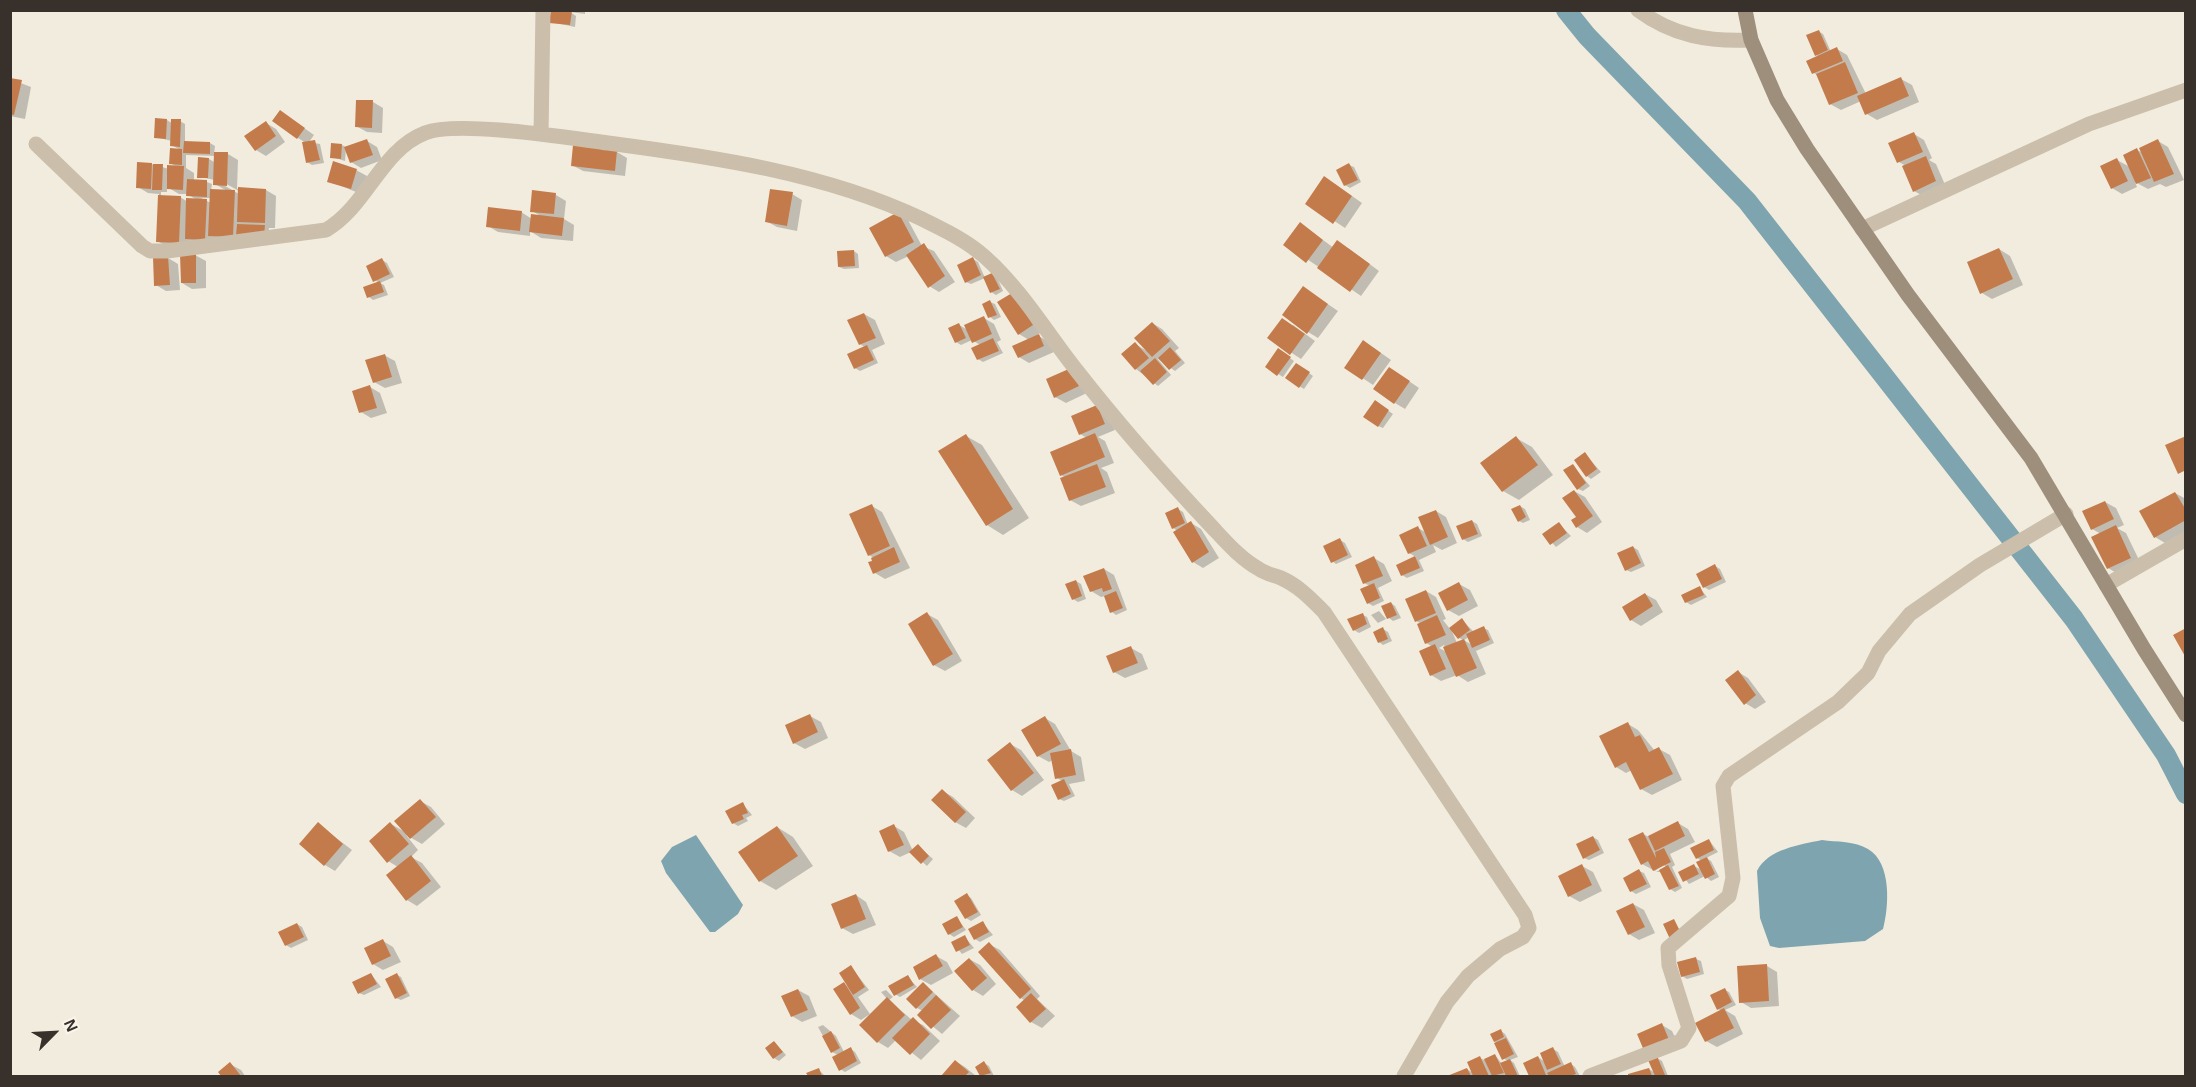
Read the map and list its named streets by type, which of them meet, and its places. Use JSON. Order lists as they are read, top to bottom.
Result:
{
  "north": "top right"
}
